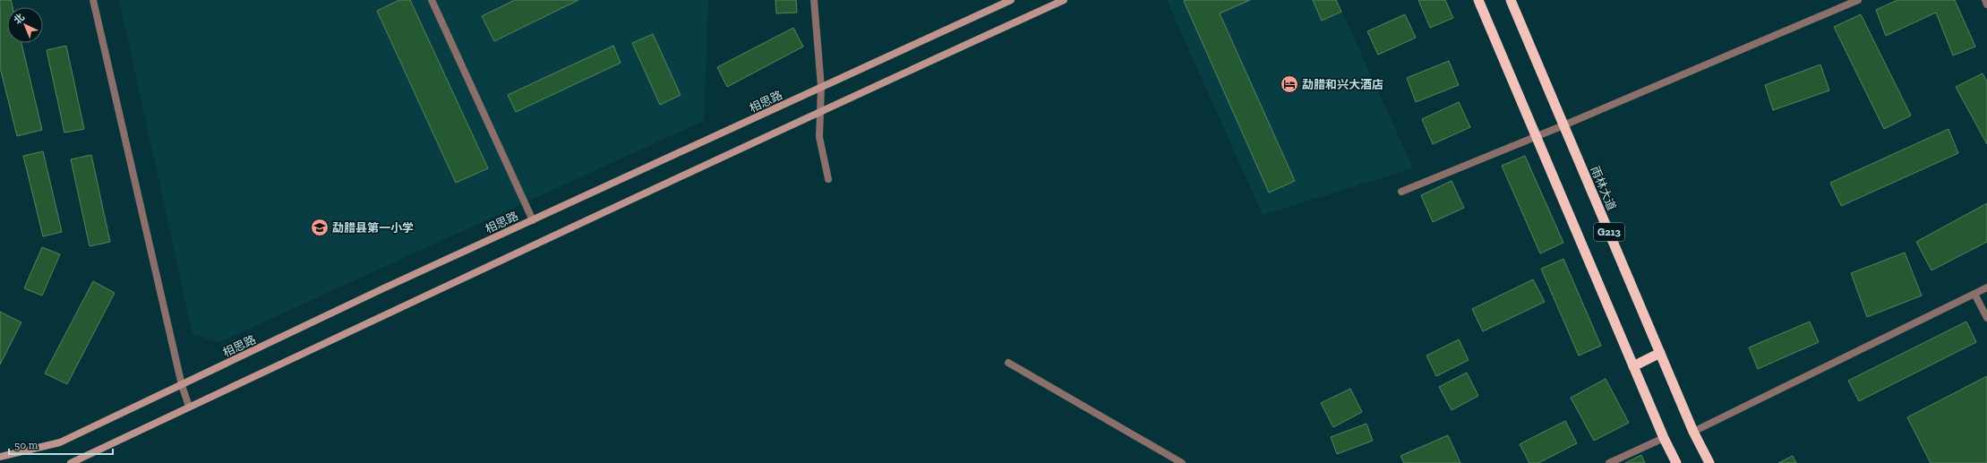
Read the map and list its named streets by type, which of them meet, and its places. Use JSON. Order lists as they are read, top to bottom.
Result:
{
  "streets": {
    "highway": ["雨林大道", "G213"],
    "main road": ["相思路"]
  },
  "places": {
    "hotel": ["勐腊和兴大酒店"],
    "school or university": ["勐腊县第一小学"]
  },
  "scale_bar": "50 m",
  "north": "top left"
}
